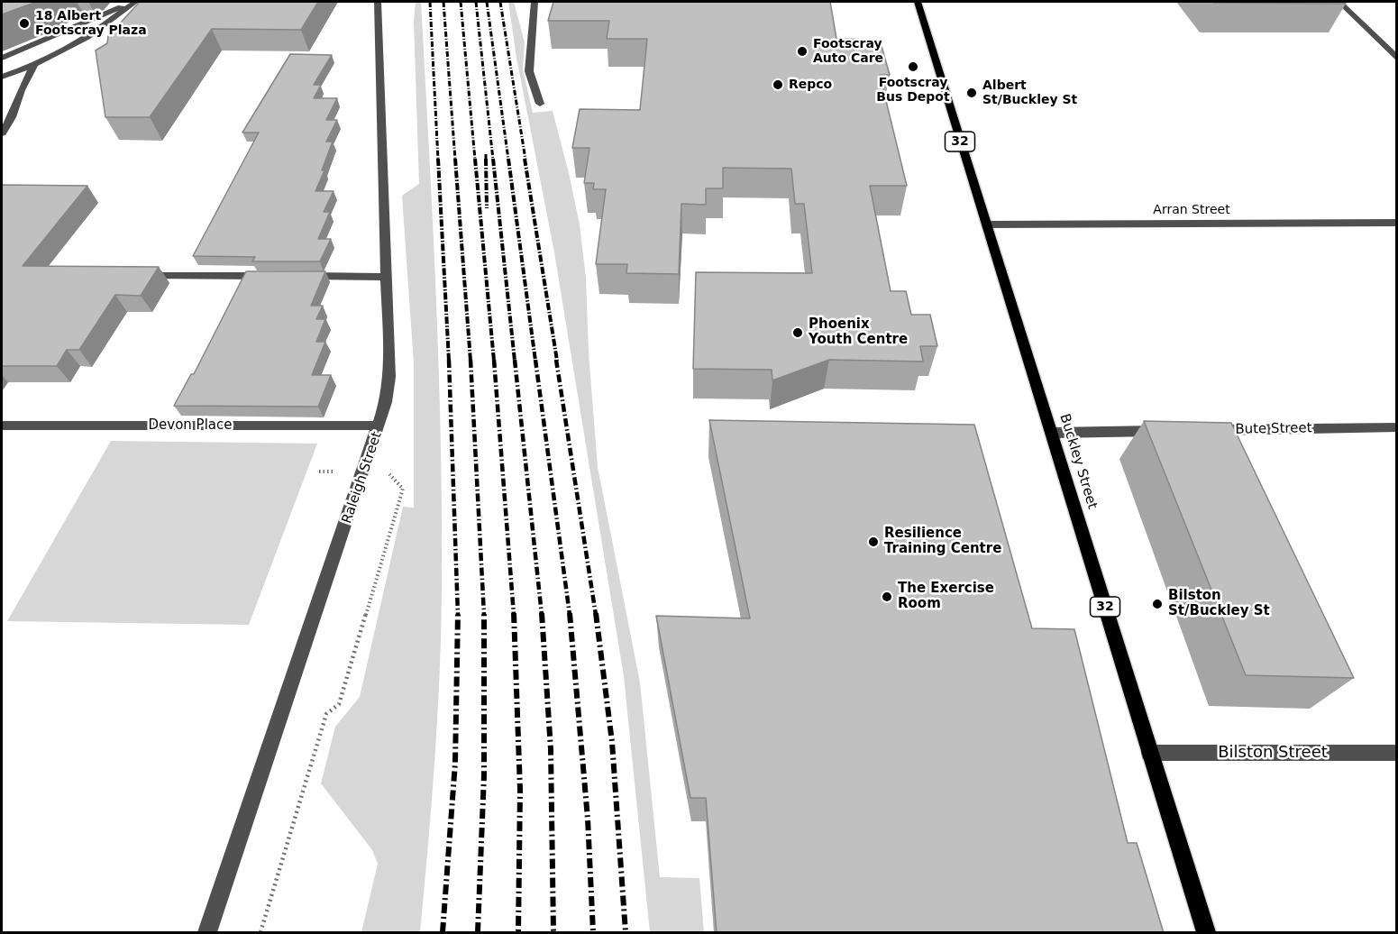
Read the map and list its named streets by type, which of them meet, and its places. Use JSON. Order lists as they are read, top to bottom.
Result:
{
  "streets": {
    "main road": ["32", "Buckley Street"],
    "street": [
      "Arran Street",
      "Devon Place",
      "Bute Street",
      "Raleigh Street",
      "Bilston Street"
    ]
  },
  "crossings": [
    ["Arran Street", "Buckley Street"],
    ["Devon Place", "Raleigh Street"],
    ["Buckley Street", "Bilston Street"]
  ],
  "places": [
    "18 Albert Footscray Plaza",
    "Footscray Auto Care",
    "Footscray Bus Depot",
    "Repco",
    "Albert St/Buckley St",
    "Phoenix Youth Centre",
    "Resilience Training Centre",
    "The Exercise Room",
    "Bilston St/Buckley St"
  ]
}
